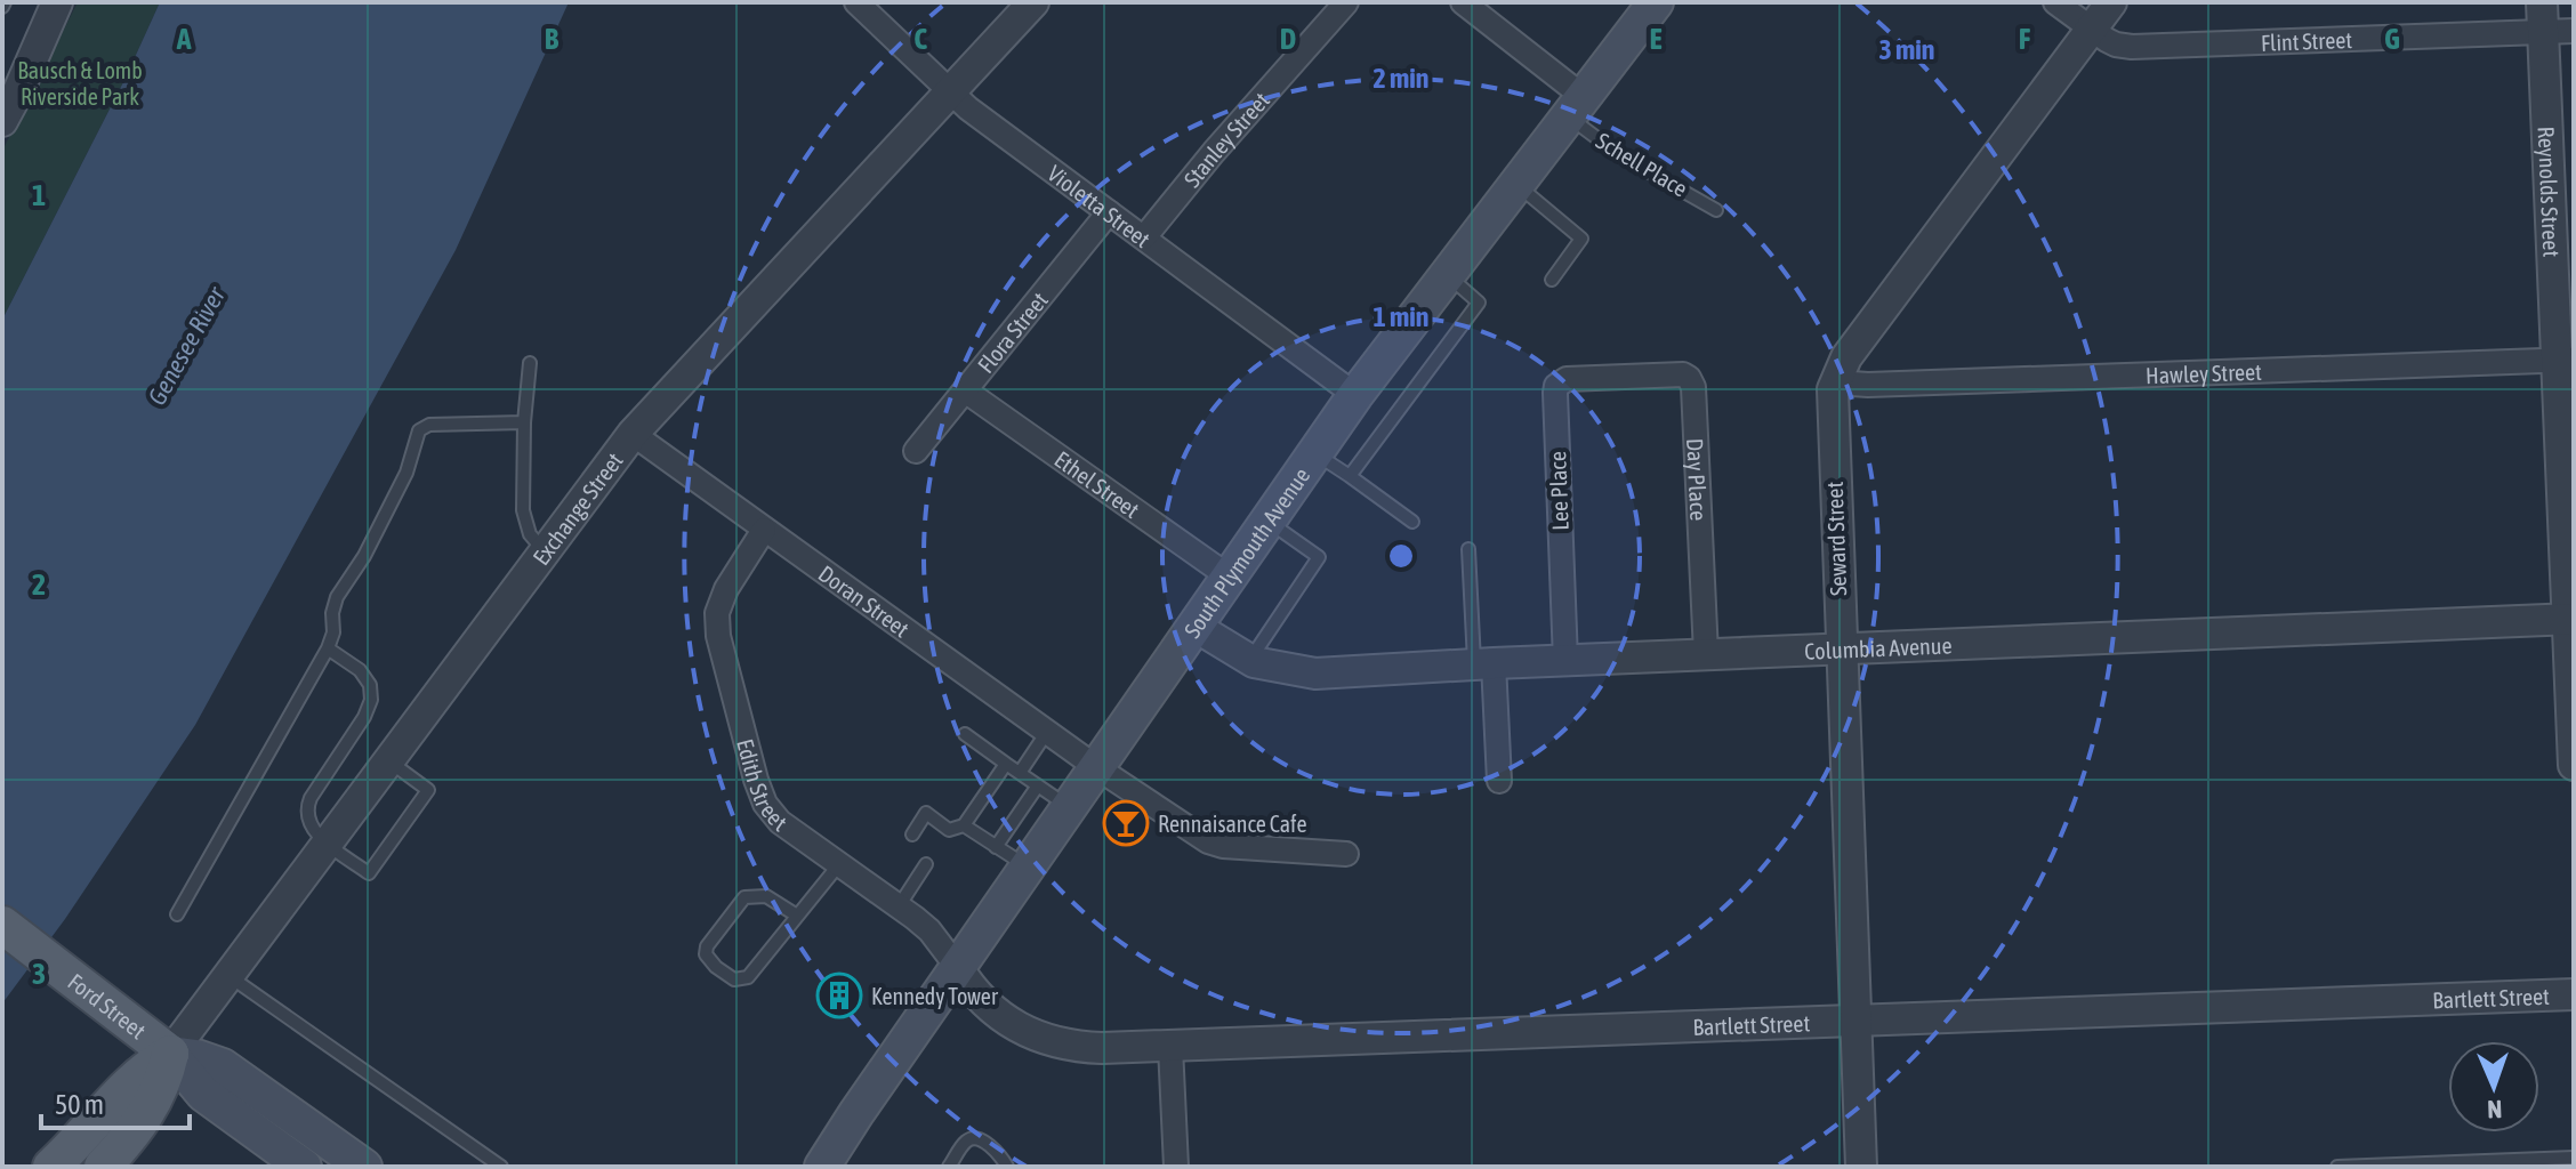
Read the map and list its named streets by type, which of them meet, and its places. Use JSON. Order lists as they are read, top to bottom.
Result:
{
  "streets": {
    "main road": ["South Plymouth Avenue", "Ford Street"],
    "street": [
      "Flint Street",
      "Stanley Street",
      "Reynolds Street",
      "Violetta Street",
      "Flora Street",
      "Hawley Street",
      "Day Place",
      "Ethel Street",
      "Lee Place",
      "Exchange Street",
      "Seward Street",
      "Doran Street",
      "Columbia Avenue",
      "Edith Street",
      "Bartlett Street"
    ],
    "lane": ["Schell Place"]
  },
  "crossings": [
    ["Flint Street", "Reynolds Street"],
    ["Flint Street", "Seward Street"],
    ["Stanley Street", "Violetta Street"],
    ["Schell Place", "South Plymouth Avenue"],
    ["Reynolds Street", "Hawley Street"],
    ["Reynolds Street", "Columbia Avenue"],
    ["Violetta Street", "Flora Street"],
    ["Violetta Street", "Exchange Street"],
    ["Violetta Street", "South Plymouth Avenue"],
    ["Flora Street", "Ethel Street"],
    ["Hawley Street", "Seward Street"],
    ["Day Place", "Lee Place"],
    ["Day Place", "Columbia Avenue"],
    ["Ethel Street", "South Plymouth Avenue"],
    ["Lee Place", "Columbia Avenue"],
    ["Exchange Street", "Doran Street"],
    ["Exchange Street", "Ford Street"],
    ["Seward Street", "Columbia Avenue"],
    ["Seward Street", "Bartlett Street"],
    ["South Plymouth Avenue", "Doran Street"],
    ["South Plymouth Avenue", "Columbia Avenue"],
    ["South Plymouth Avenue", "Edith Street"],
    ["South Plymouth Avenue", "Bartlett Street"],
    ["Doran Street", "Edith Street"],
    ["Edith Street", "Bartlett Street"]
  ],
  "water": ["Genesee River"],
  "parks": ["Bausch & Lomb Riverside Park"],
  "places": {
    "bar": ["Rennaisance Cafe"],
    "building": ["Kennedy Tower"]
  },
  "scale_bar": "50 m",
  "north": "bottom",
  "grid": {
    "columns": [
      "A",
      "B",
      "C",
      "D",
      "E",
      "F",
      "G"
    ],
    "rows": ["1", "2", "3"]
  },
  "rings": ["3 min", "2 min", "1 min"]
}
